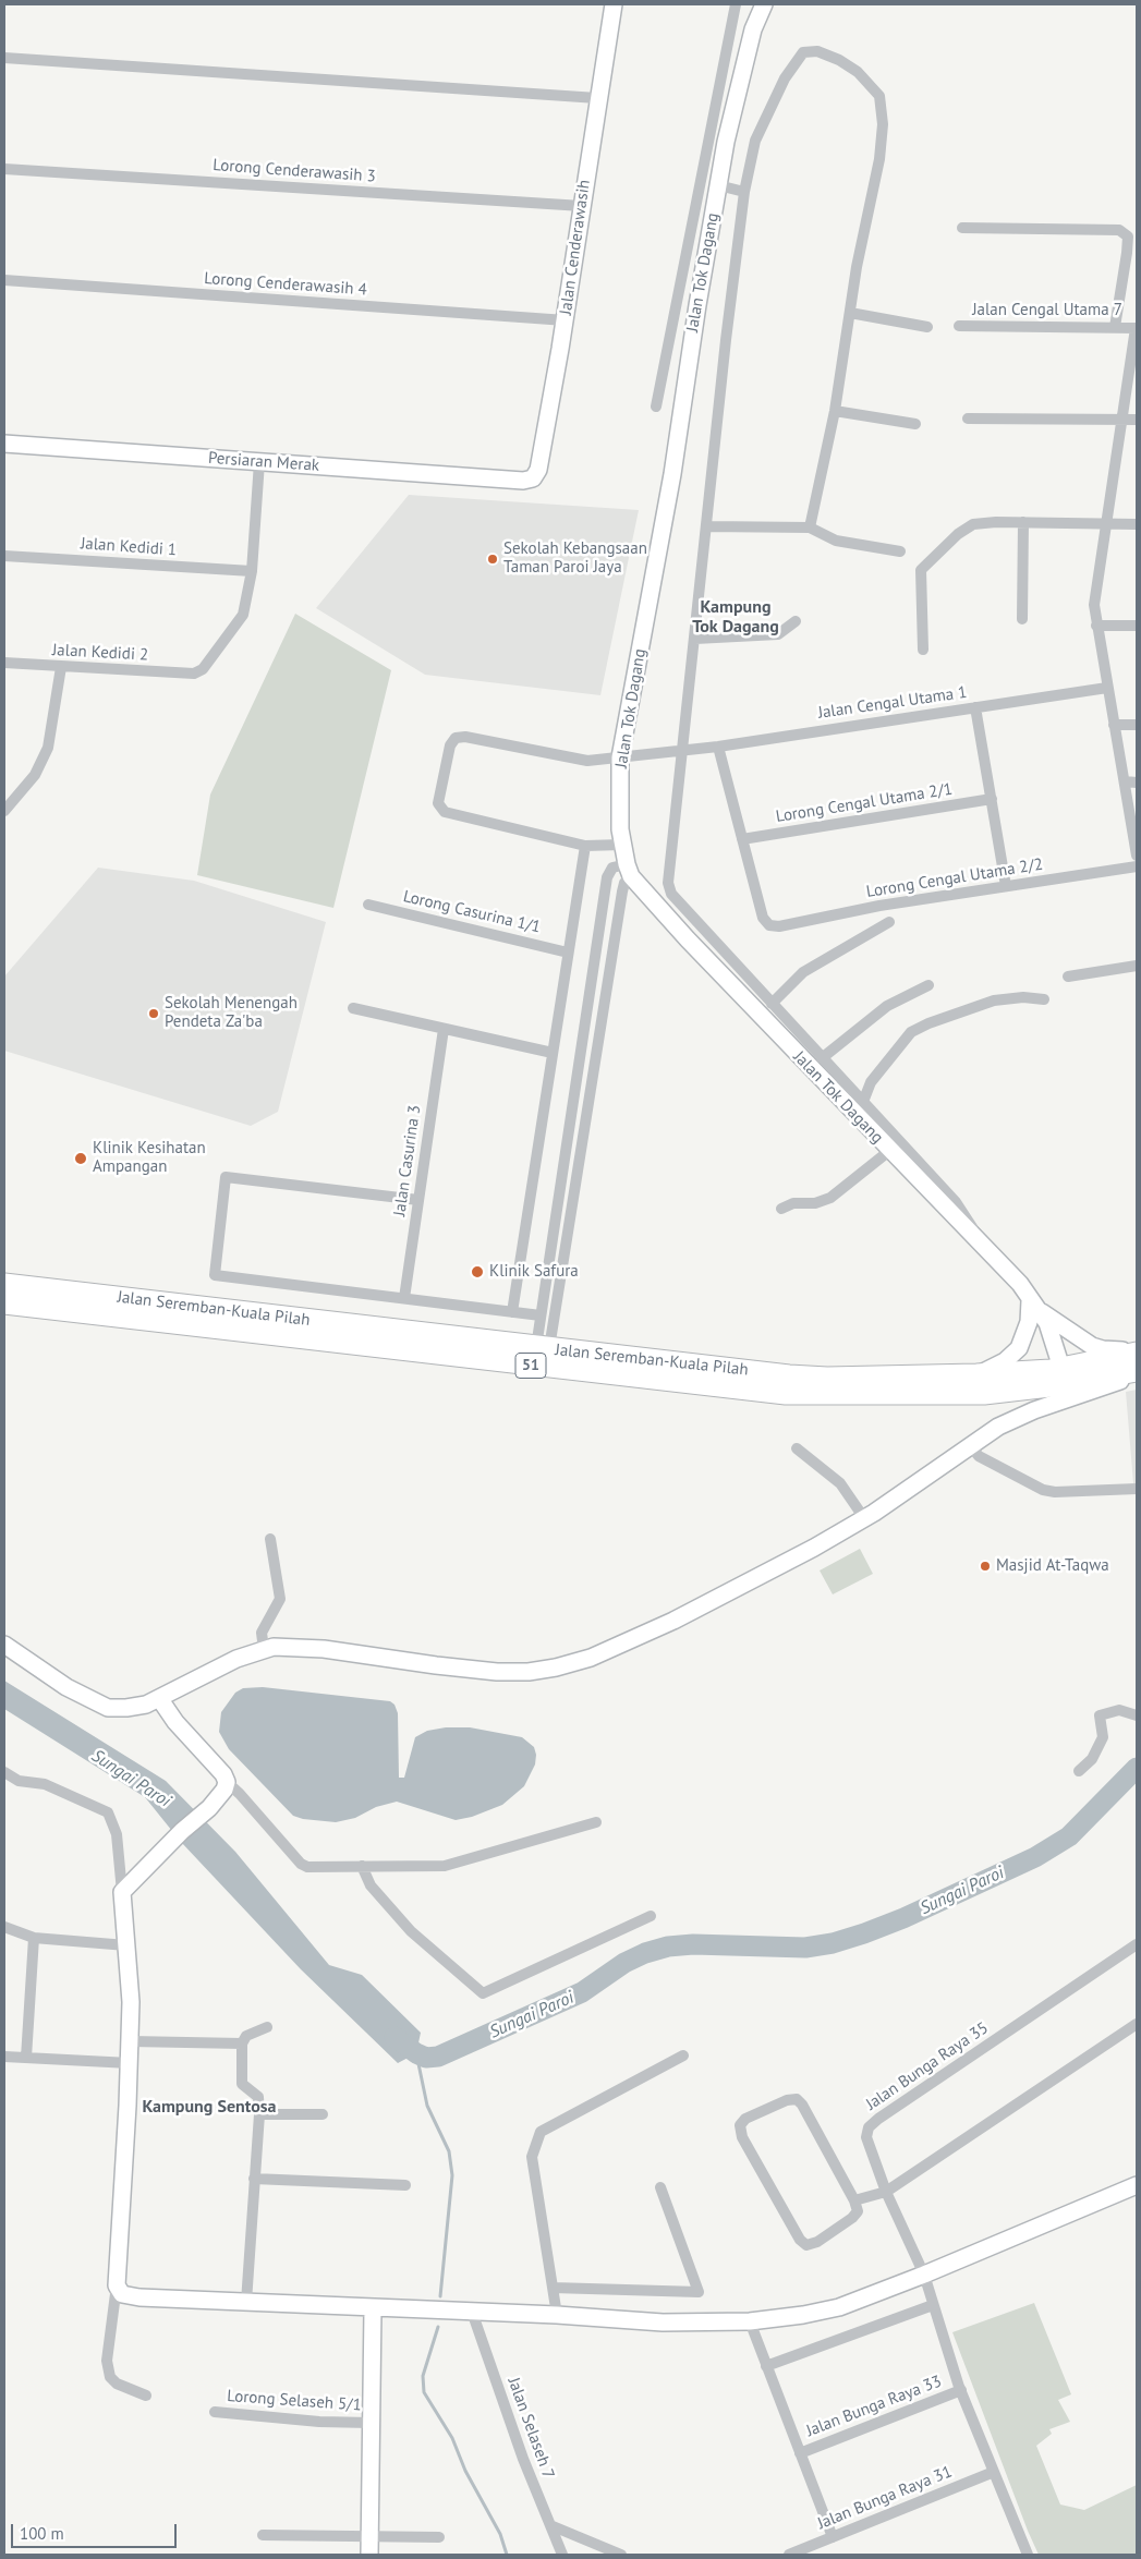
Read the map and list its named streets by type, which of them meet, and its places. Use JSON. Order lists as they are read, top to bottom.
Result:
{
  "streets": {
    "highway": ["Jalan Seremban-Kuala Pilah", "51"],
    "street": [
      "Lorong Cenderawasih 3",
      "Jalan Cenderawasih",
      "Jalan Tok Dagang",
      "Lorong Cenderawasih 4",
      "Jalan Cengal Utama 7",
      "Persiaran Merak",
      "Jalan Kedidi 1",
      "Jalan Kedidi 2",
      "Jalan Cengal Utama 1",
      "Lorong Cengal Utama 2/1",
      "Lorong Cengal Utama 2/2",
      "Lorong Casurina 1/1",
      "Jalan Casurina 3",
      "Jalan Bunga Raya 35",
      "Lorong Selaseh 5/1",
      "Jalan Bunga Raya 33",
      "Jalan Selaseh 7",
      "Jalan Bunga Raya 31"
    ]
  },
  "crossings": [
    ["Lorong Cenderawasih 3", "Jalan Cenderawasih"],
    ["Jalan Cenderawasih", "Lorong Cenderawasih 4"],
    ["Jalan Cenderawasih", "Persiaran Merak"],
    ["Jalan Tok Dagang", "Jalan Cengal Utama 1"],
    ["Jalan Tok Dagang", "Jalan Seremban-Kuala Pilah"],
    ["Jalan Kedidi 1", "Jalan Kedidi 2"],
    ["Lorong Cengal Utama 2/1", "Lorong Cengal Utama 2/2"],
    ["Jalan Bunga Raya 35", "Jalan Bunga Raya 33"],
    ["Jalan Bunga Raya 35", "Jalan Bunga Raya 31"]
  ],
  "districts": ["Kampung Tok Dagang", "Kampung Sentosa"],
  "water": ["Sungai Paroi"],
  "places": [
    "Sekolah Kebangsaan Taman Paroi Jaya",
    "Sekolah Menengah Pendeta Za'ba",
    "Klinik Kesihatan Ampangan",
    "Klinik Safura",
    "Masjid At-Taqwa"
  ],
  "scale_bar": "100 m"
}
